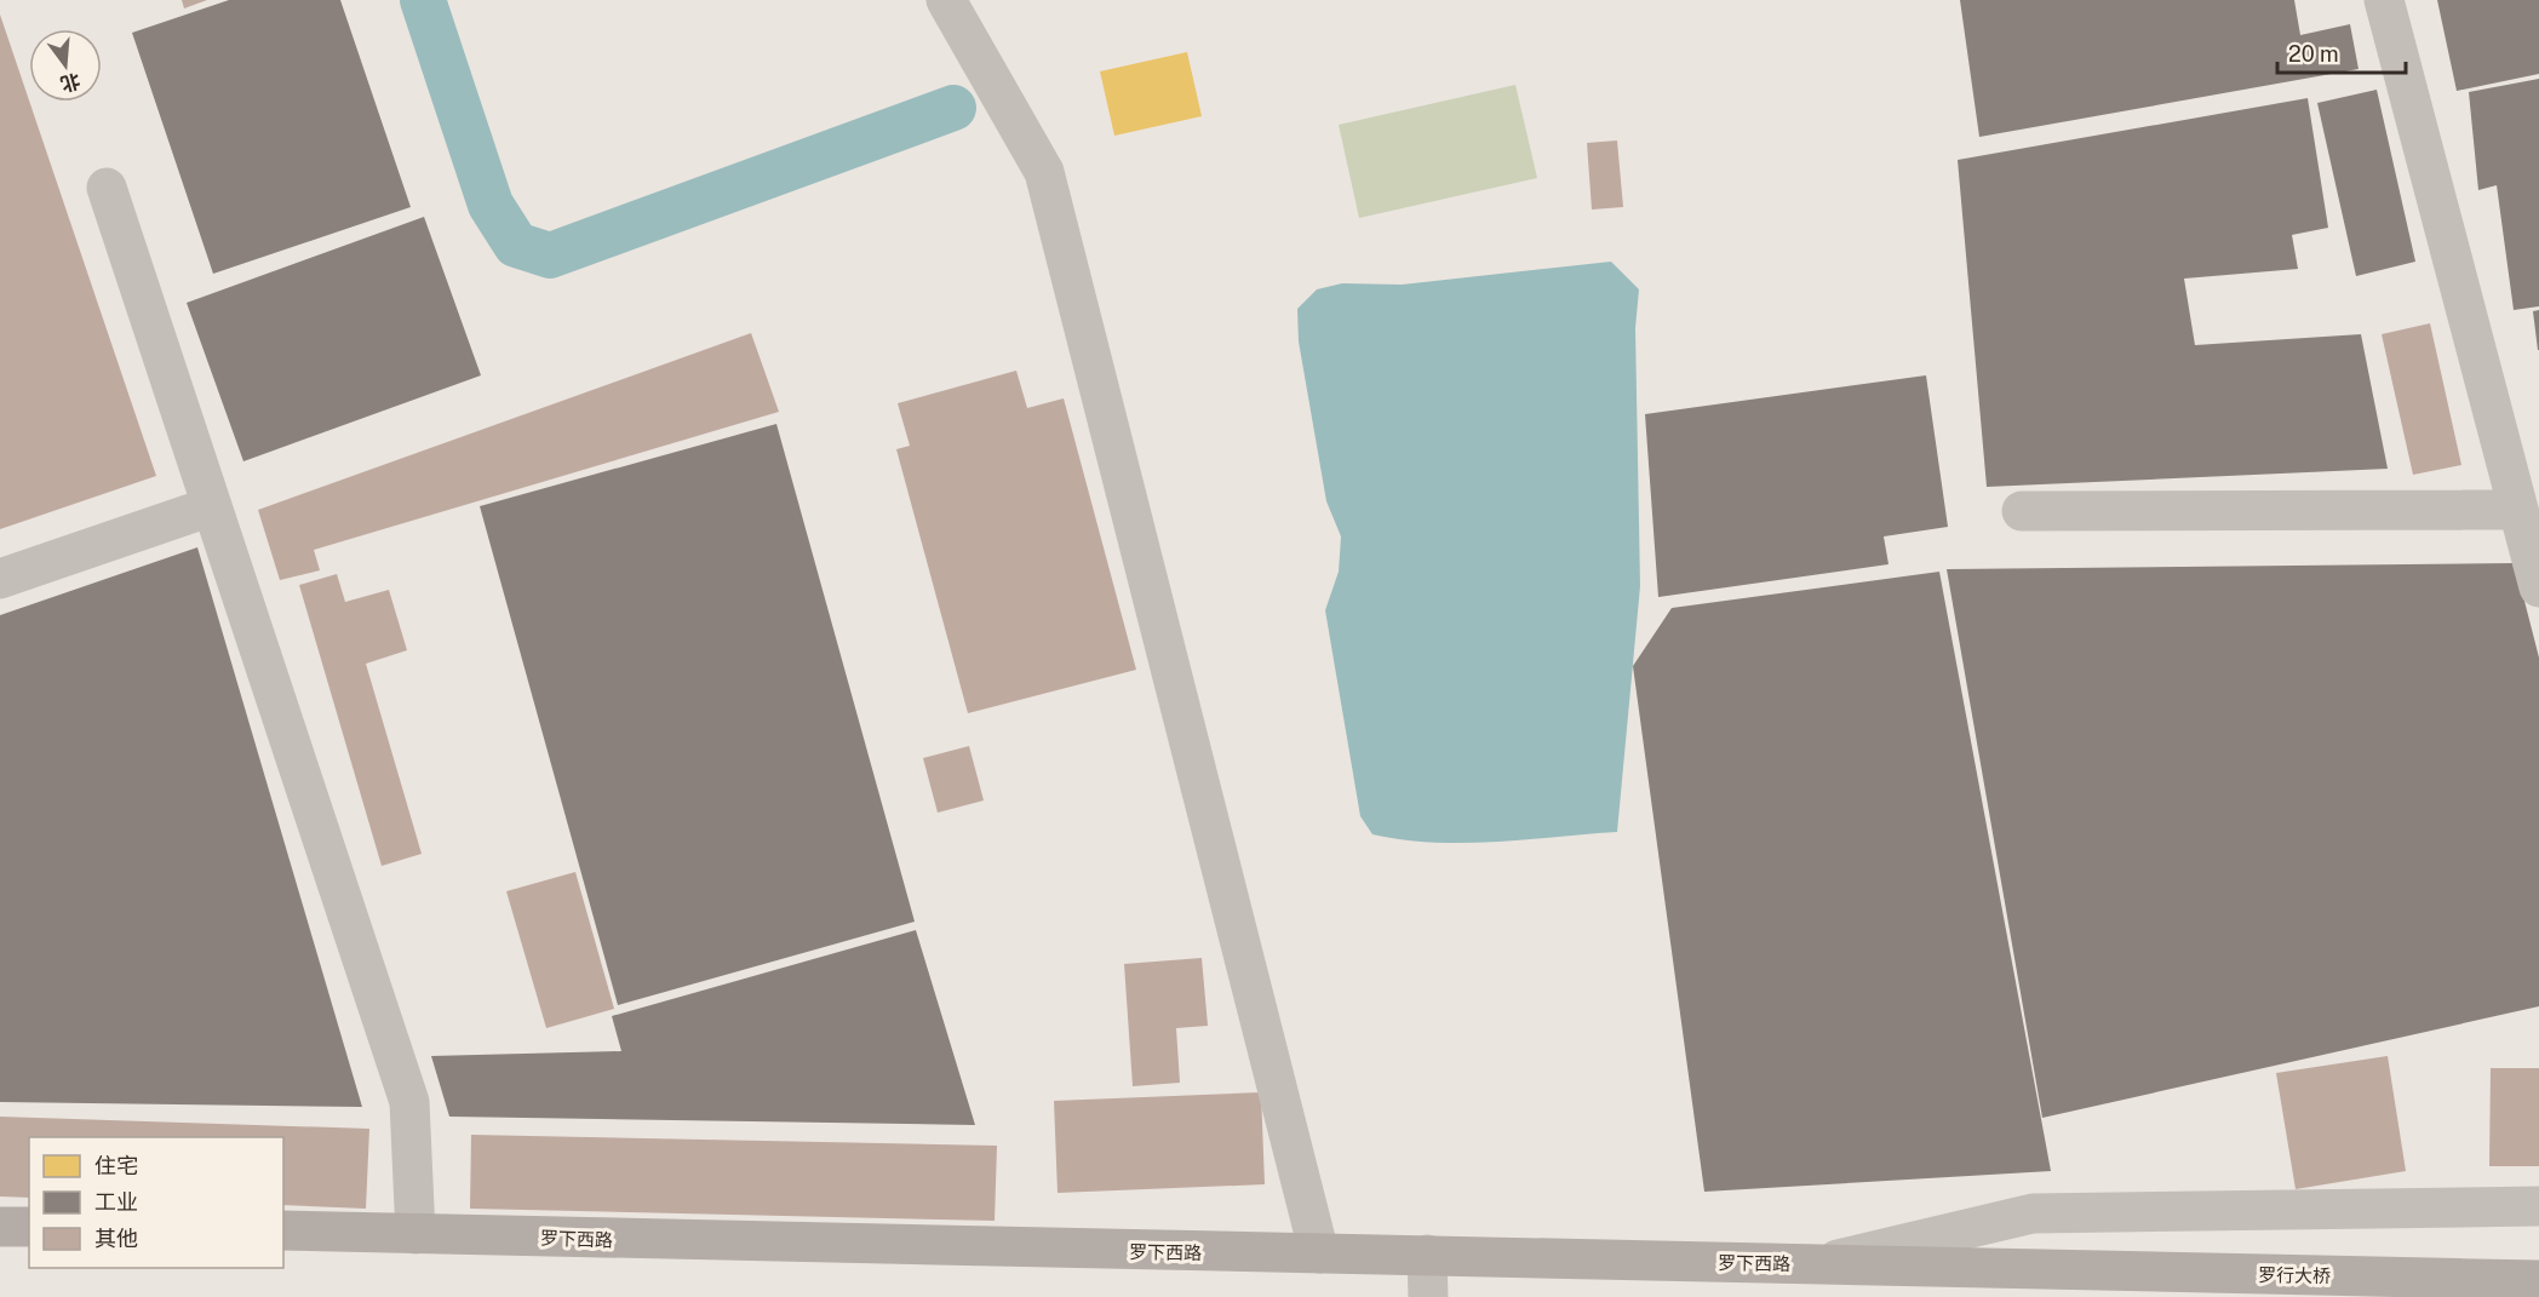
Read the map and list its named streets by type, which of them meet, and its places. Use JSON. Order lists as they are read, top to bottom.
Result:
{
  "streets": {
    "main road": ["罗下西路", "罗行大桥"]
  },
  "crossings": [
    ["罗下西路", "罗行大桥"]
  ],
  "legend": ["住宅", "工业", "其他"],
  "scale_bar": "20 m",
  "north": "bottom"
}
